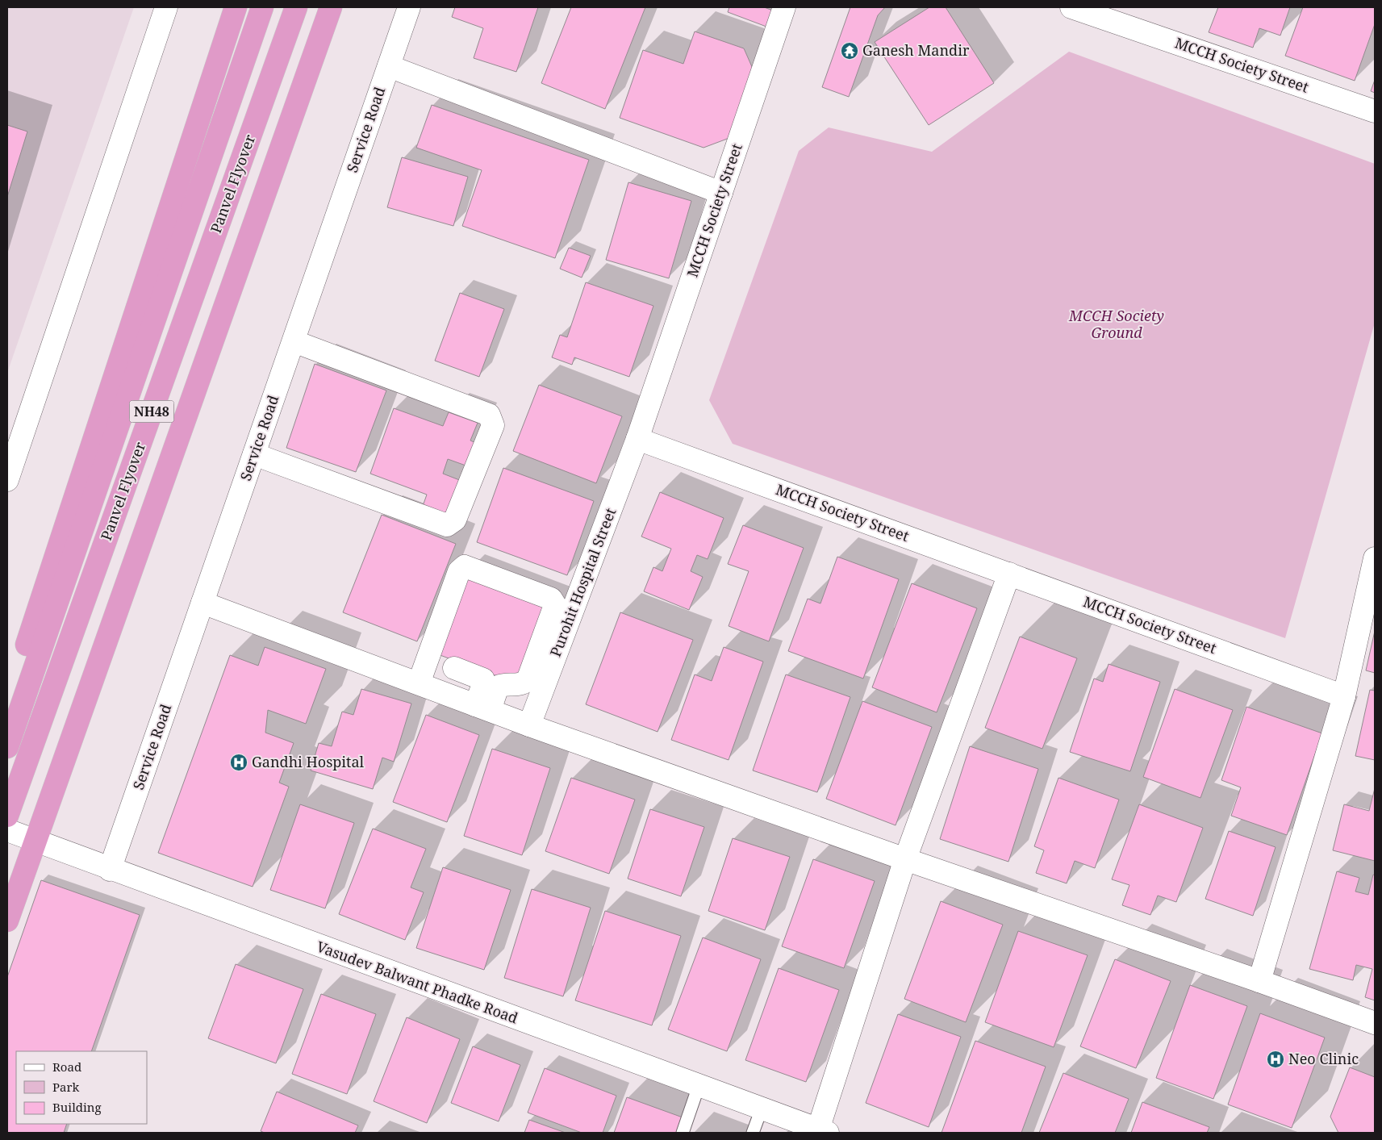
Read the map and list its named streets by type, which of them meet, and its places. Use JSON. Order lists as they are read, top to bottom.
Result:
{
  "streets": {
    "highway": ["Panvel Flyover", "NH48"],
    "street": [
      "MCCH Society Street",
      "Service Road",
      "Purohit Hospital Street",
      "Vasudev Balwant Phadke Road"
    ]
  },
  "crossings": [
    ["MCCH Society Street", "Purohit Hospital Street"],
    ["Service Road", "Vasudev Balwant Phadke Road"]
  ],
  "parks": ["MCCH Society Ground"],
  "places": {
    "temple": ["Ganesh Mandir"],
    "hospital": ["Gandhi Hospital", "Neo Clinic"]
  },
  "legend": ["Road", "Park", "Building"]
}
